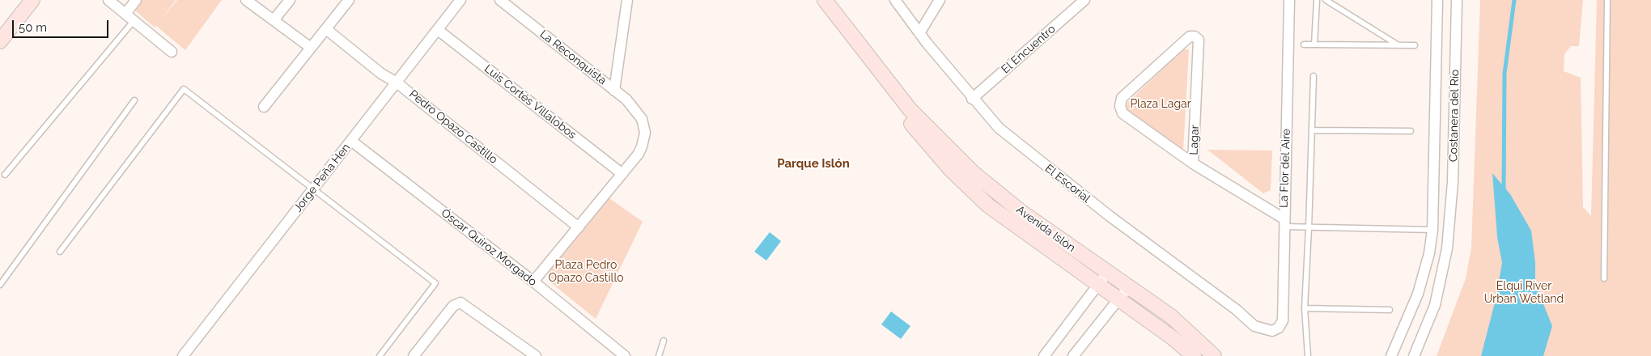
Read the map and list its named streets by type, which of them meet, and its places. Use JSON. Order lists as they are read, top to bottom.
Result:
{
  "streets": {
    "main road": ["Avenida Islón"],
    "street": [
      "El Encuentro",
      "La Reconquista",
      "Luis Cortés Villalobos",
      "Costanera del Río",
      "Pedro Opazo Castillo",
      "Lagar",
      "La Flor del Aire",
      "Jorge Peña Hen",
      "El Escorial",
      "Óscar Quiroz Morgado"
    ]
  },
  "crossings": [
    ["El Encuentro", "El Escorial"],
    ["La Reconquista", "Luis Cortés Villalobos"],
    ["Luis Cortés Villalobos", "Jorge Peña Hen"],
    ["Pedro Opazo Castillo", "Jorge Peña Hen"],
    ["Lagar", "La Flor del Aire"],
    ["La Flor del Aire", "El Escorial"],
    ["Jorge Peña Hen", "Óscar Quiroz Morgado"]
  ],
  "districts": ["Parque Islón"],
  "parks": ["Plaza Lagar", "Plaza Pedro Opazo Castillo", "Elqui River Urban Wetland"],
  "scale_bar": "50 m"
}
